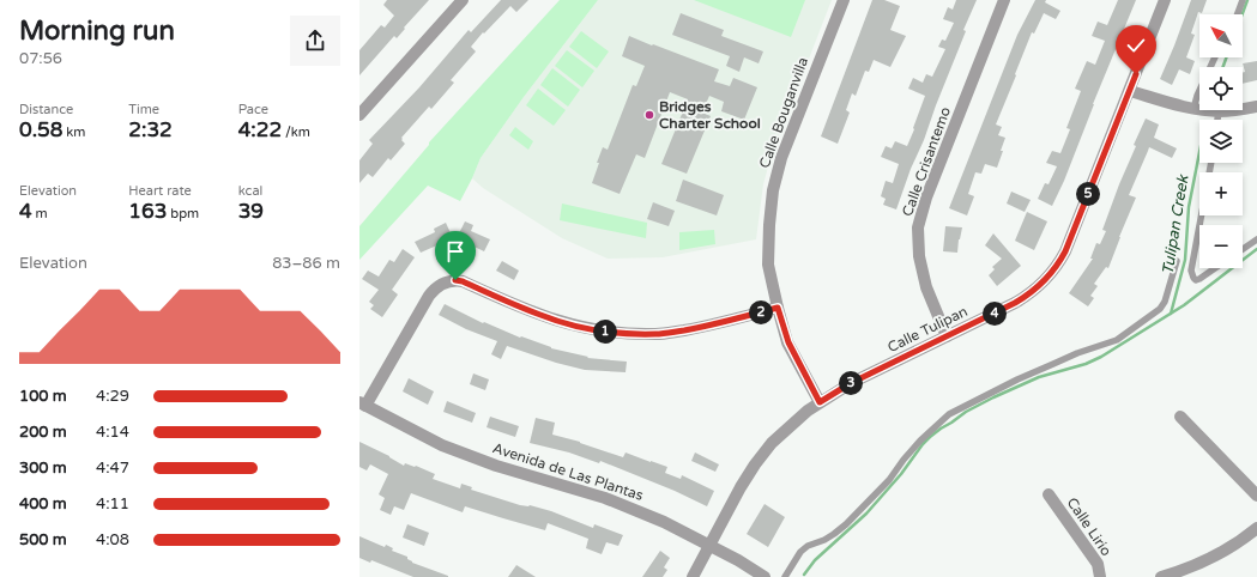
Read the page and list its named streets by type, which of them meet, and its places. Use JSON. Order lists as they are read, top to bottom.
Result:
{
  "streets": {
    "street": [
      "Calle Bouganvilla",
      "Calle Crisantemo",
      "Calle Tulipan",
      "Avenida de Las Plantas",
      "Calle Lirio"
    ]
  },
  "crossings": [
    ["Calle Bouganvilla", "Calle Tulipan"],
    ["Calle Crisantemo", "Calle Tulipan"],
    ["Calle Tulipan", "Avenida de Las Plantas"]
  ],
  "water": ["Tulipan Creek"],
  "places": ["Bridges Charter School"],
  "north": "top left",
  "page": {
    "heading": ["Morning run", "07:56"],
    "map_buttons": ["+", "−"],
    "stats": [
      ["Distance", "0.58 km"],
      ["Time", "2:32"],
      ["Pace", "4:22 /km"],
      ["Elevation", "4 m"],
      ["Heart rate", "163 bpm"],
      ["kcal", "39"]
    ],
    "pins": [
      "5",
      "2",
      "4",
      "1",
      "3"
    ],
    "chart": ["Elevation", "83–86 m"],
    "list": [
      {
        "name": "100 m",
        "note": "4:29"
      },
      {
        "name": "200 m",
        "note": "4:14"
      },
      {
        "name": "300 m",
        "note": "4:47"
      },
      {
        "name": "400 m",
        "note": "4:11"
      },
      {
        "name": "500 m",
        "note": "4:08"
      }
    ]
  }
}
